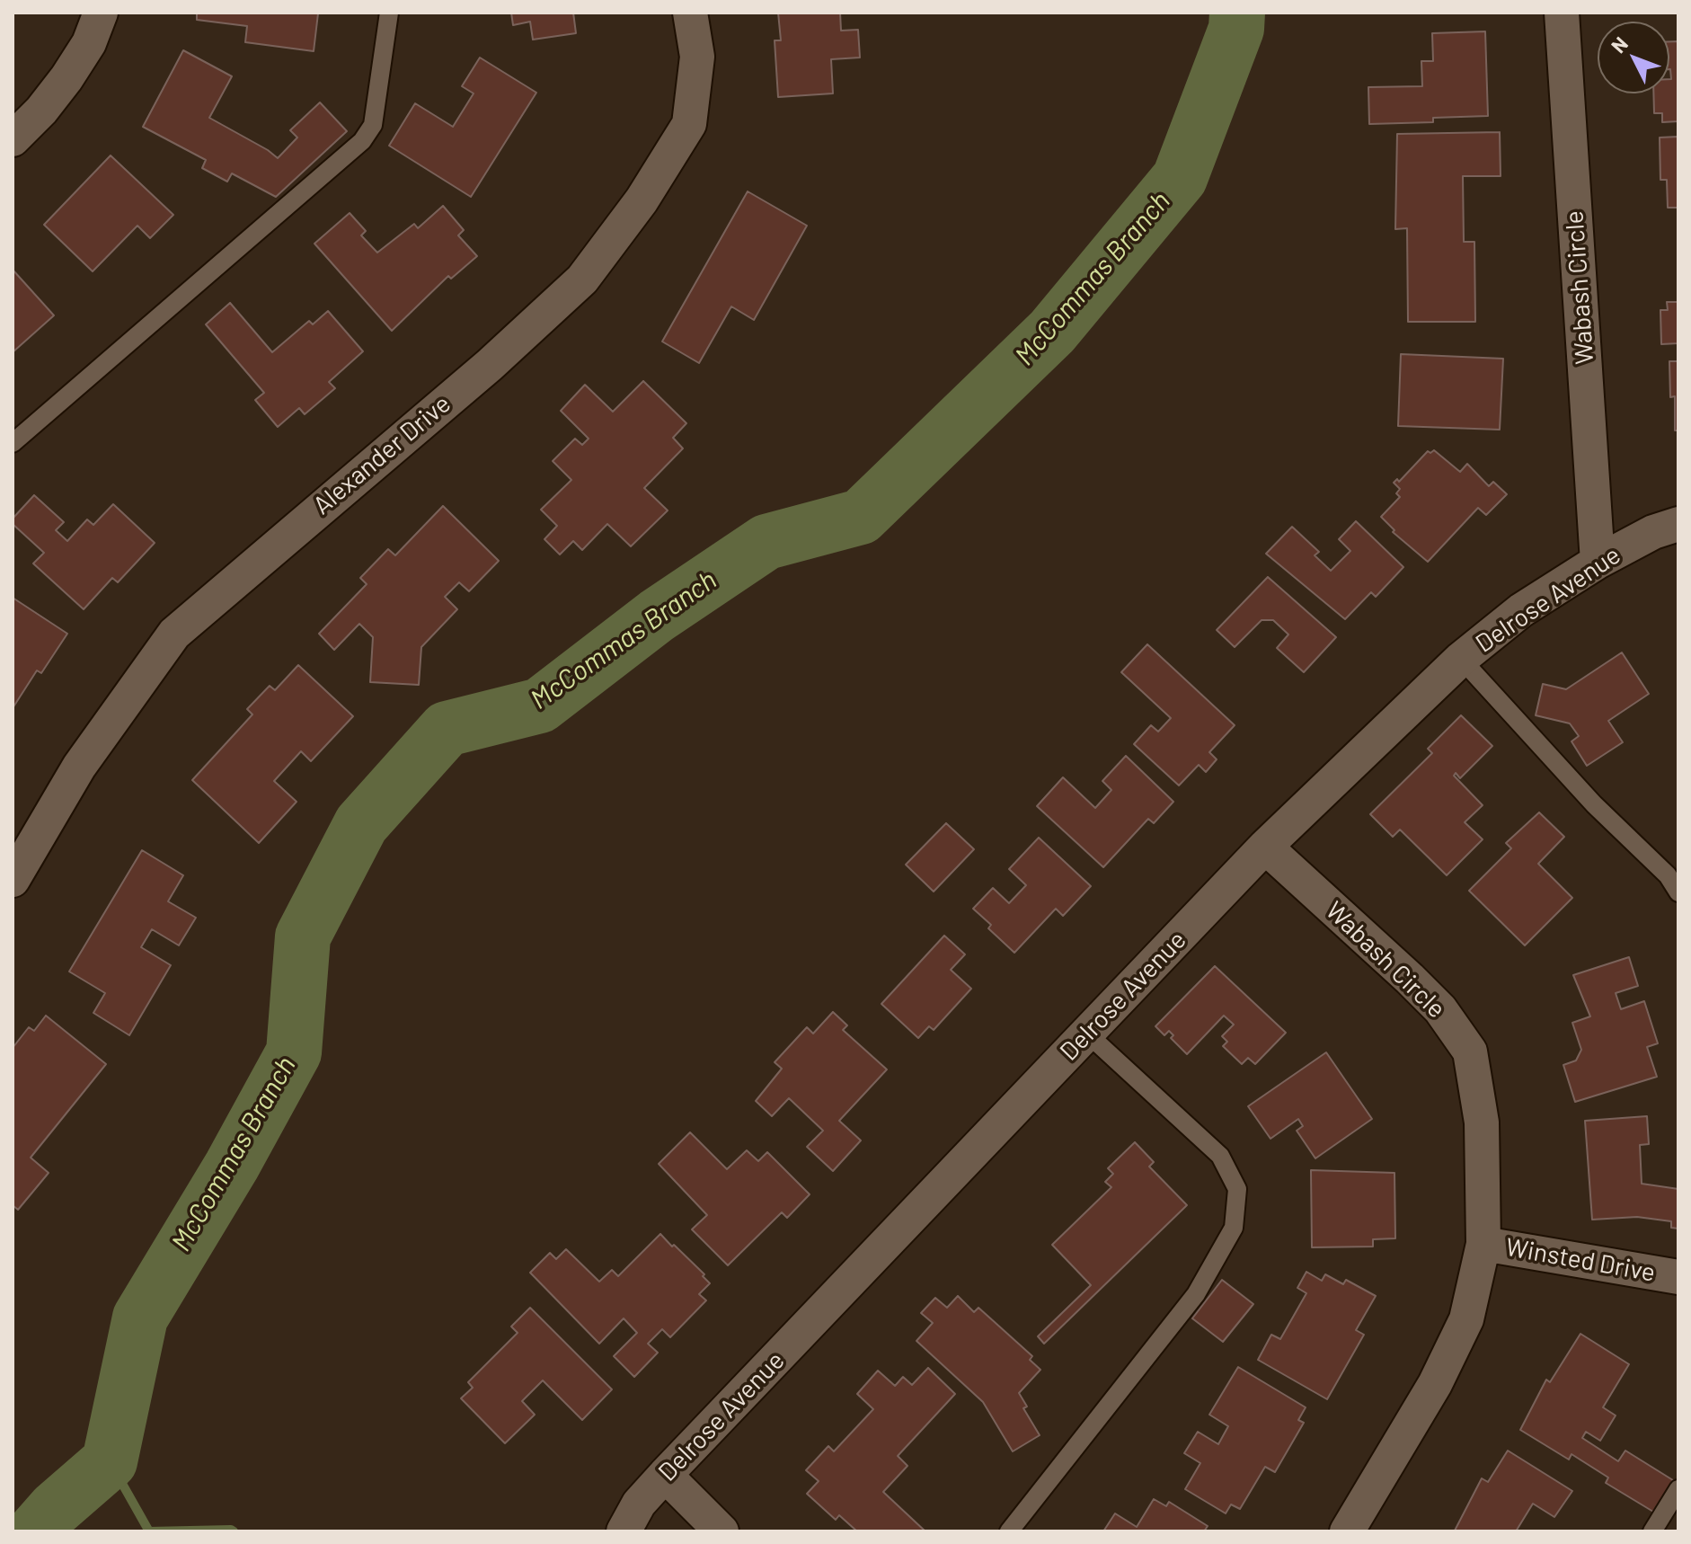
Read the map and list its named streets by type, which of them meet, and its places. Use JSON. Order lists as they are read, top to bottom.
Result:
{
  "streets": {
    "street": [
      "Wabash Circle",
      "Alexander Drive",
      "Delrose Avenue",
      "Winsted Drive"
    ]
  },
  "crossings": [
    ["Wabash Circle", "Delrose Avenue"],
    ["Wabash Circle", "Winsted Drive"]
  ],
  "water": ["McCommas Branch"],
  "north": "top left"
}
